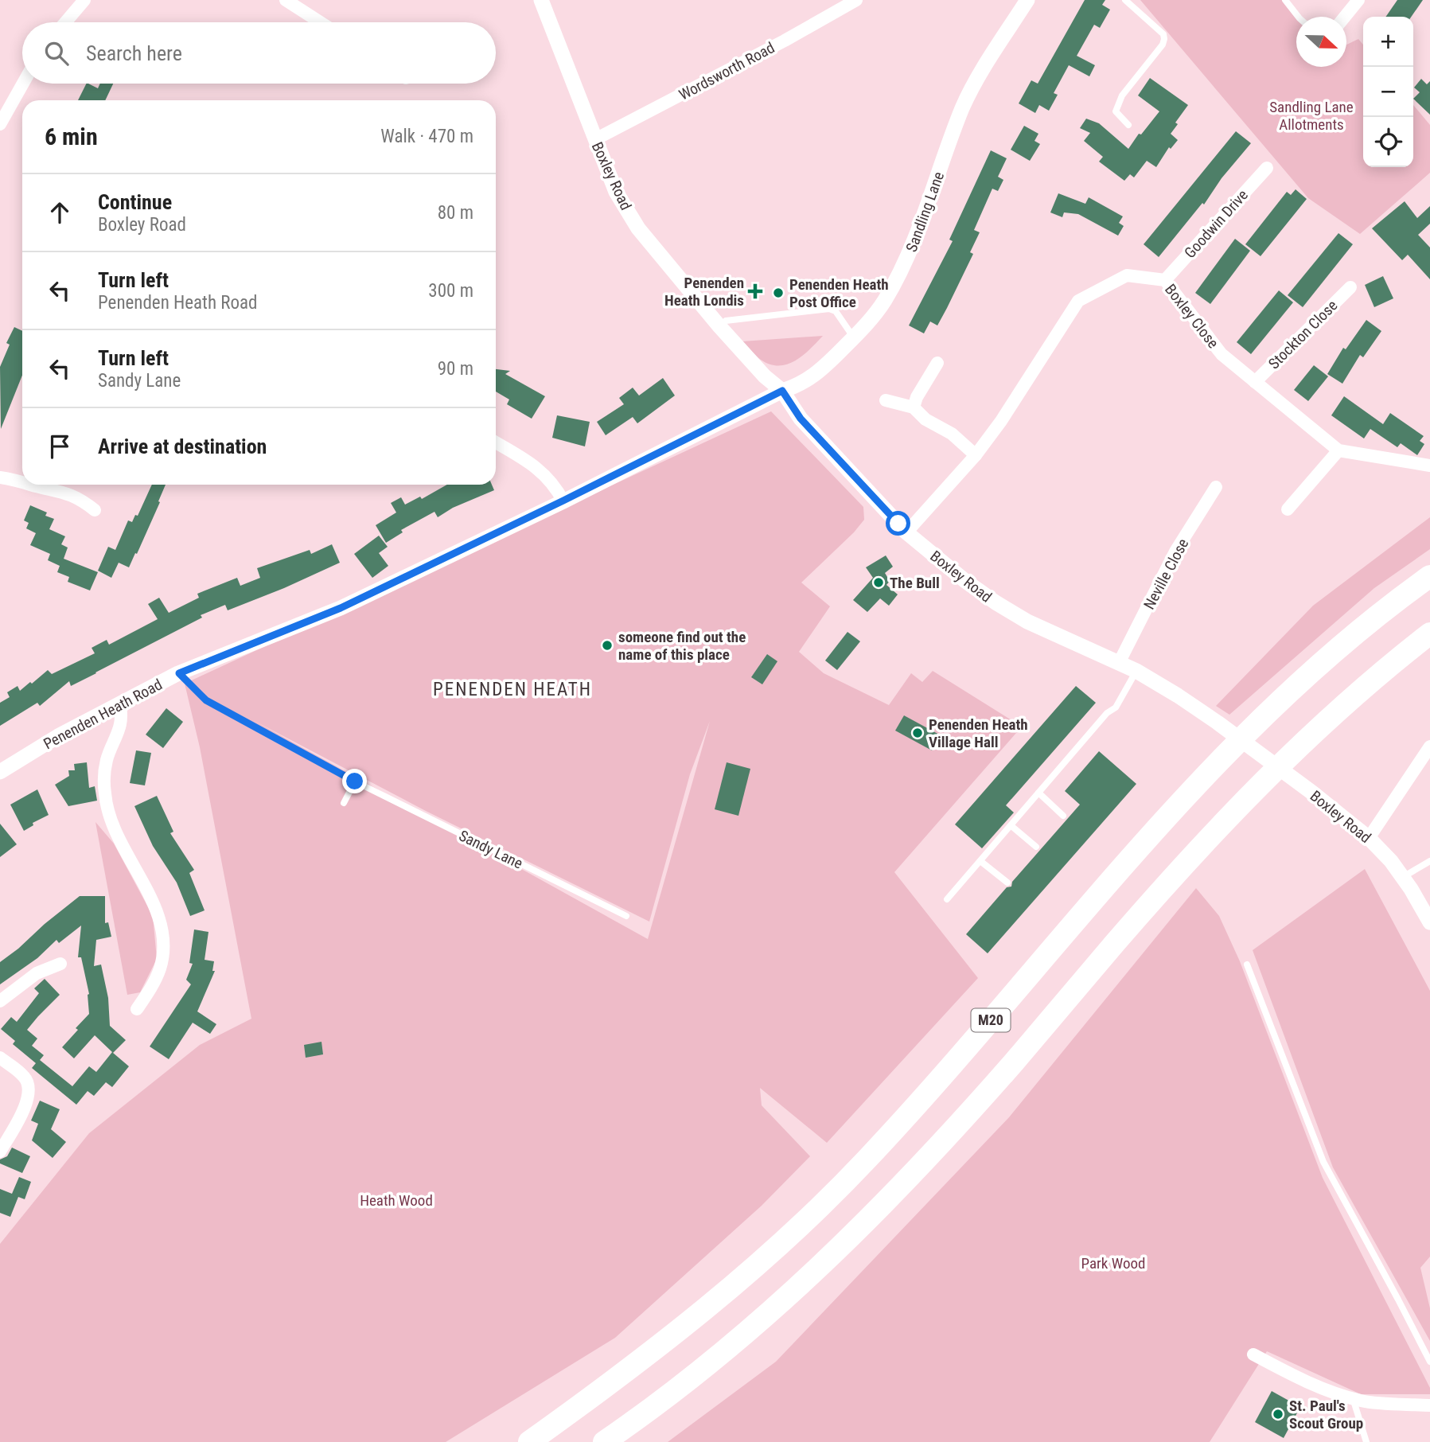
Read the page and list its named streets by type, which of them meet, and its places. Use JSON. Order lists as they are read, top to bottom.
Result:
{
  "streets": {
    "highway": ["M20"],
    "street": [
      "Wordsworth Road",
      "Boxley Road",
      "Sandling Lane",
      "Goodwin Drive",
      "Boxley Close",
      "Stockton Close",
      "Neville Close",
      "Penenden Heath Road"
    ],
    "lane": ["Sandy Lane"]
  },
  "crossings": [
    ["Wordsworth Road", "Boxley Road"],
    ["Boxley Road", "Sandling Lane"],
    ["Boxley Road", "Boxley Close"],
    ["Boxley Road", "Neville Close"],
    ["Boxley Road", "Penenden Heath Road"],
    ["Sandling Lane", "Penenden Heath Road"],
    ["Goodwin Drive", "Boxley Close"],
    ["Boxley Close", "Stockton Close"],
    ["Penenden Heath Road", "Sandy Lane"]
  ],
  "districts": ["PENENDEN HEATH"],
  "parks": ["Sandling Lane Allotments", "Heath Wood", "Park Wood"],
  "places": {
    "health": ["Penenden Heath Londis"],
    "other": [
      "Penenden Heath Post Office",
      "The Bull",
      "someone find out the name of this place",
      "Penenden Heath Village Hall",
      "St. Paul's Scout Group"
    ]
  },
  "north": "right",
  "page": {
    "map_buttons": ["+", "−"],
    "search": "Search here",
    "heading": ["6 min", "Walk · 470 m"],
    "list": [
      ["Continue", "Boxley Road", "80 m"],
      ["Turn left", "Penenden Heath Road", "300 m"],
      ["Turn left", "Sandy Lane", "90 m"],
      "Arrive at destination"
    ]
  }
}
